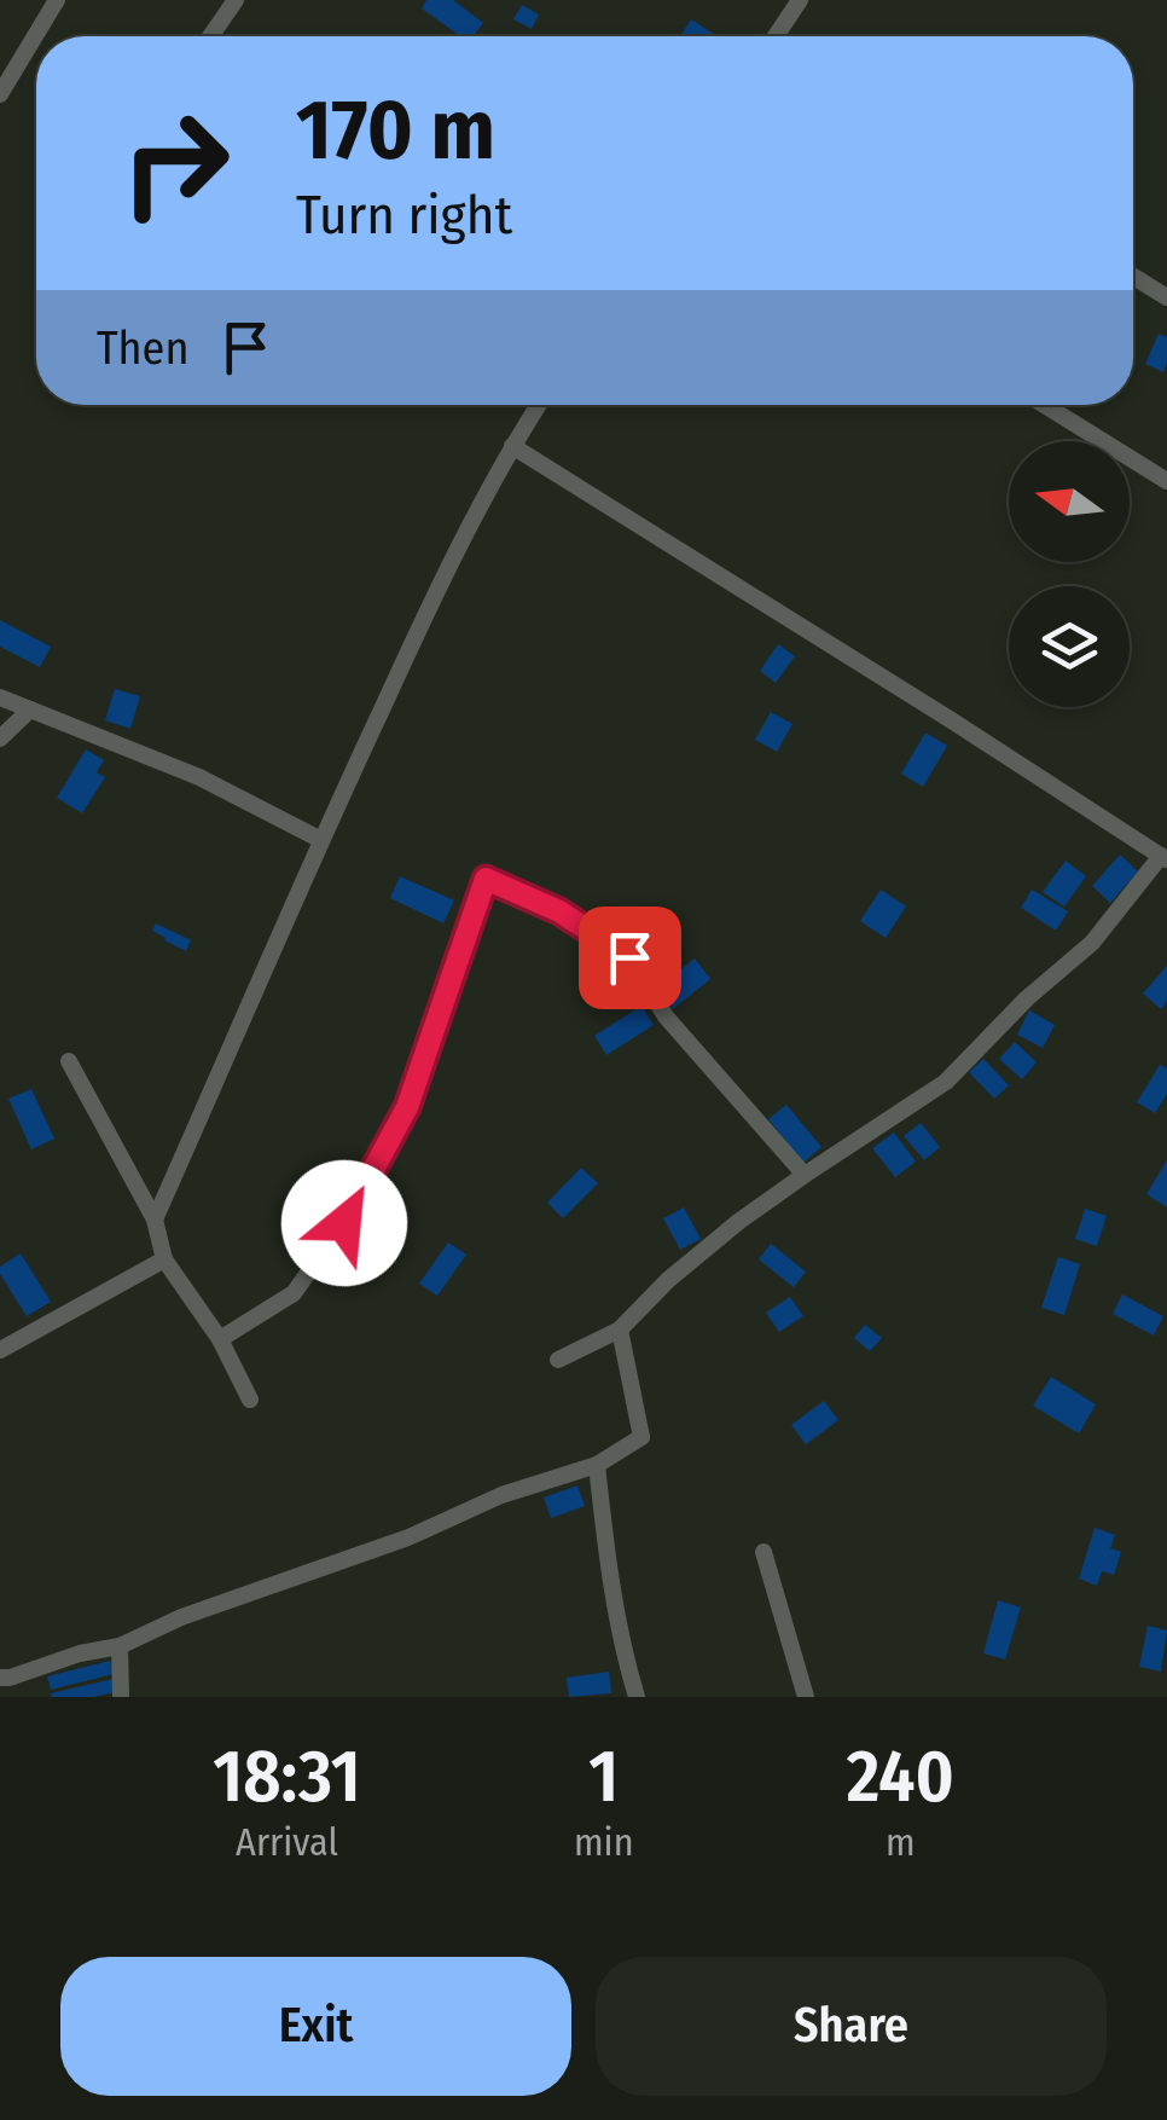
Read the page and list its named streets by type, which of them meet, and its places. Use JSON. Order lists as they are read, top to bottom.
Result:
{
  "north": "left",
  "page": {
    "turn": ["170 m", "Turn right"],
    "then": "Then",
    "eta": [
      "18:31",
      "Arrival",
      "1",
      "min",
      "240",
      "m"
    ],
    "buttons": ["Exit", "Share"]
  }
}
